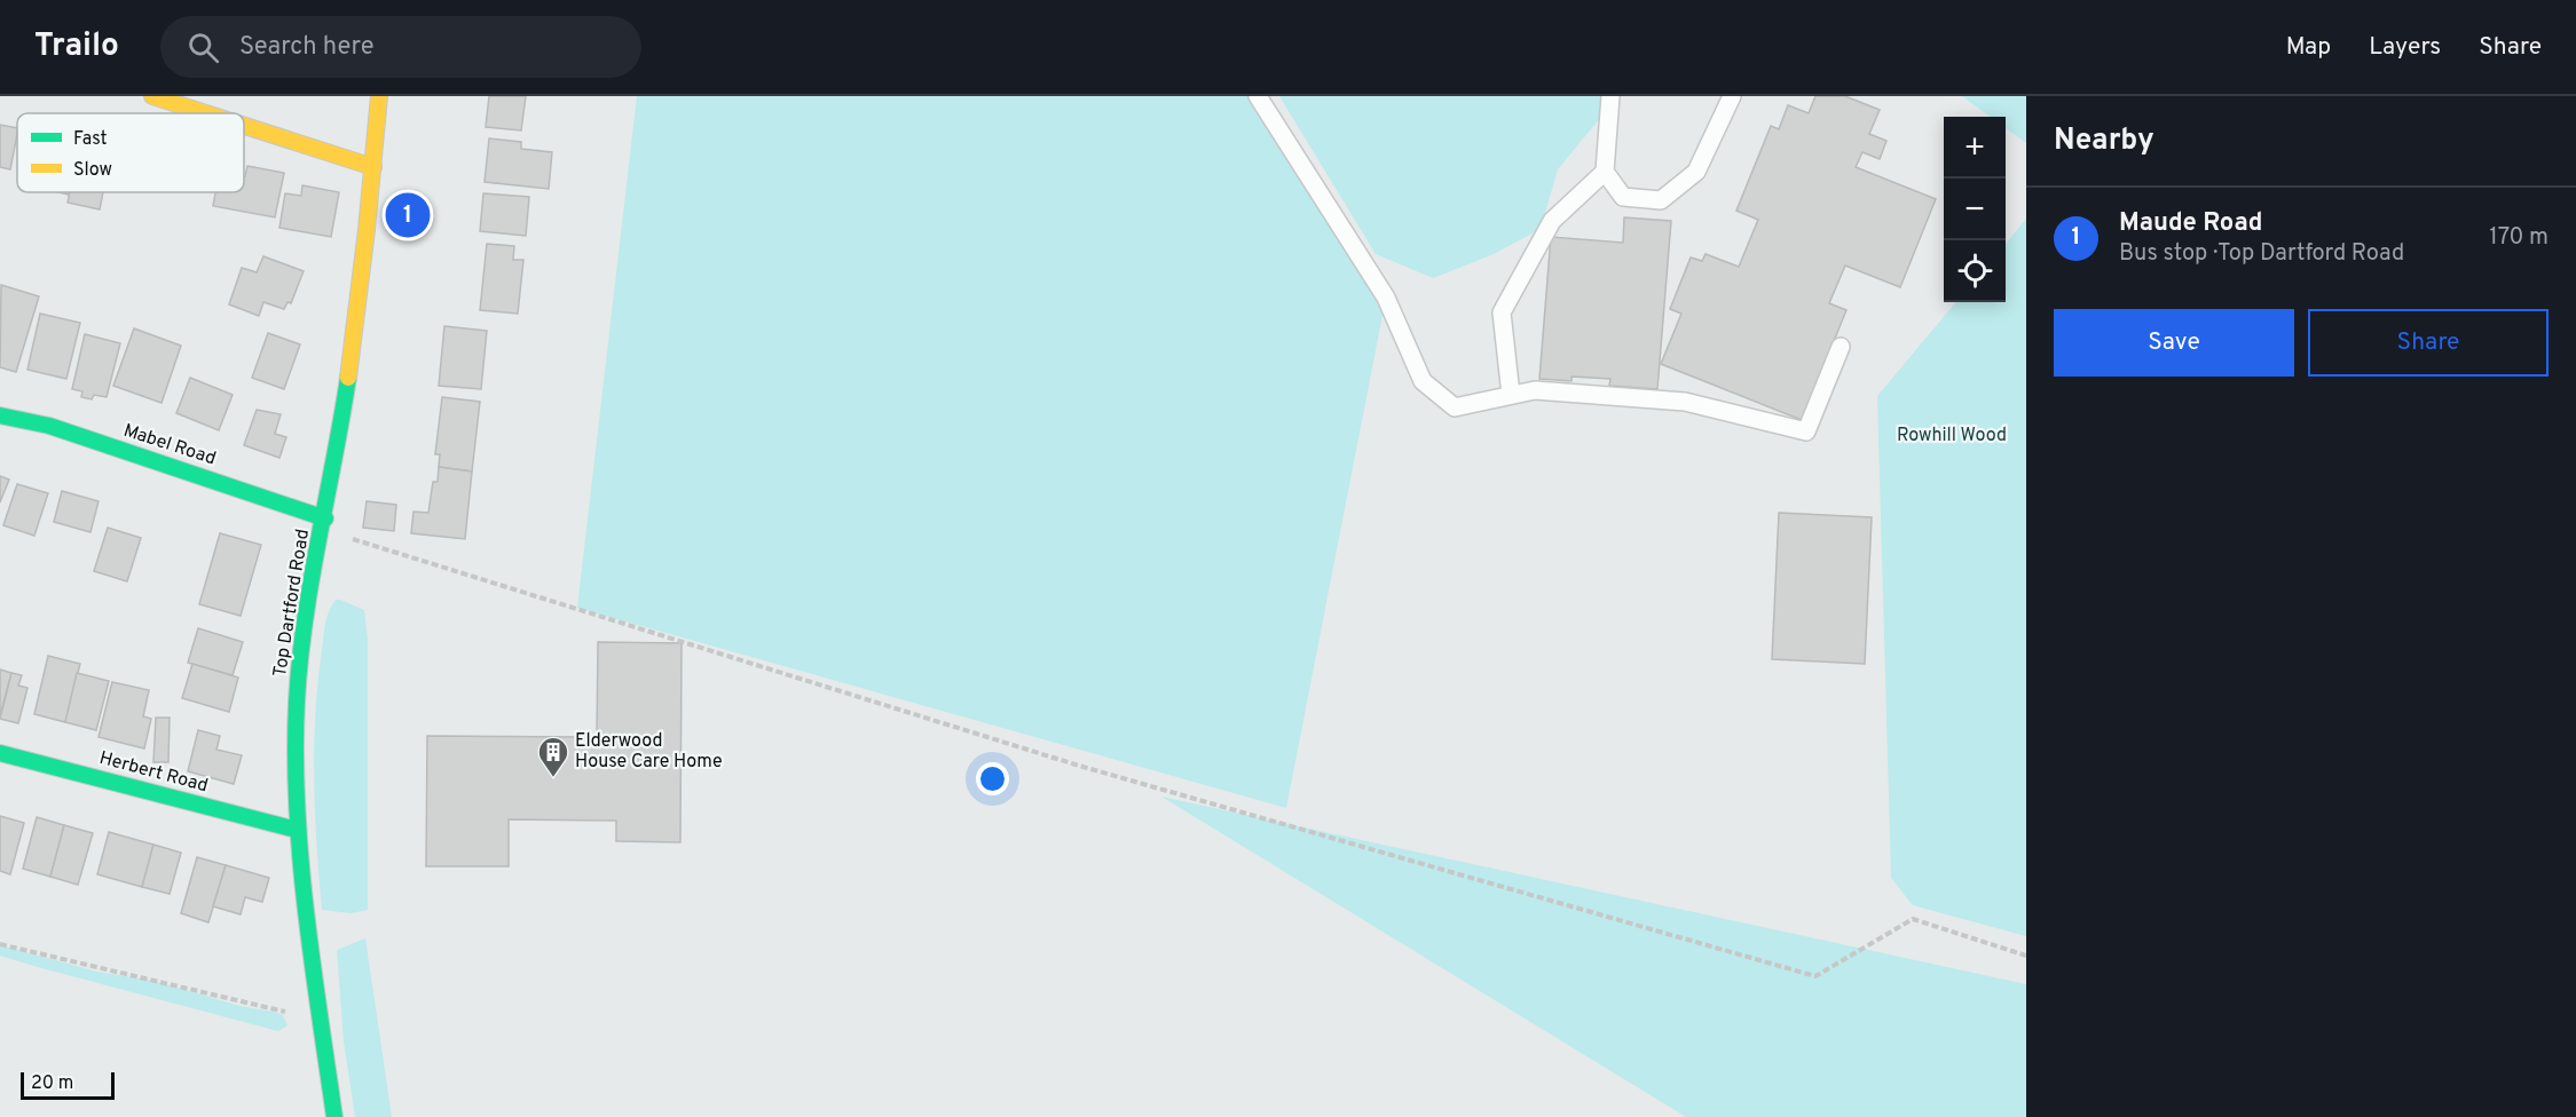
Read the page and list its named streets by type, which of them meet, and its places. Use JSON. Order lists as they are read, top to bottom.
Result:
{
  "streets": {
    "main road": ["Mabel Road", "Top Dartford Road", "Herbert Road"]
  },
  "crossings": [
    ["Mabel Road", "Top Dartford Road"],
    ["Top Dartford Road", "Herbert Road"]
  ],
  "parks": ["Rowhill Wood"],
  "places": {
    "building": ["Elderwood House Care Home"]
  },
  "legend": ["Fast", "Slow"],
  "scale_bar": "20 m",
  "page": {
    "header": "Trailo",
    "search": "Search here",
    "nav": ["Map", "Layers", "Share"],
    "heading": "Nearby",
    "map_buttons": ["+", "−"],
    "list": [
      {
        "mark": "1",
        "name": "Maude Road",
        "note": "Bus stop · Top Dartford Road",
        "value": "170 m"
      }
    ],
    "pins": "1",
    "buttons": ["Save", "Share"],
    "scale": "20 m"
  }
}
